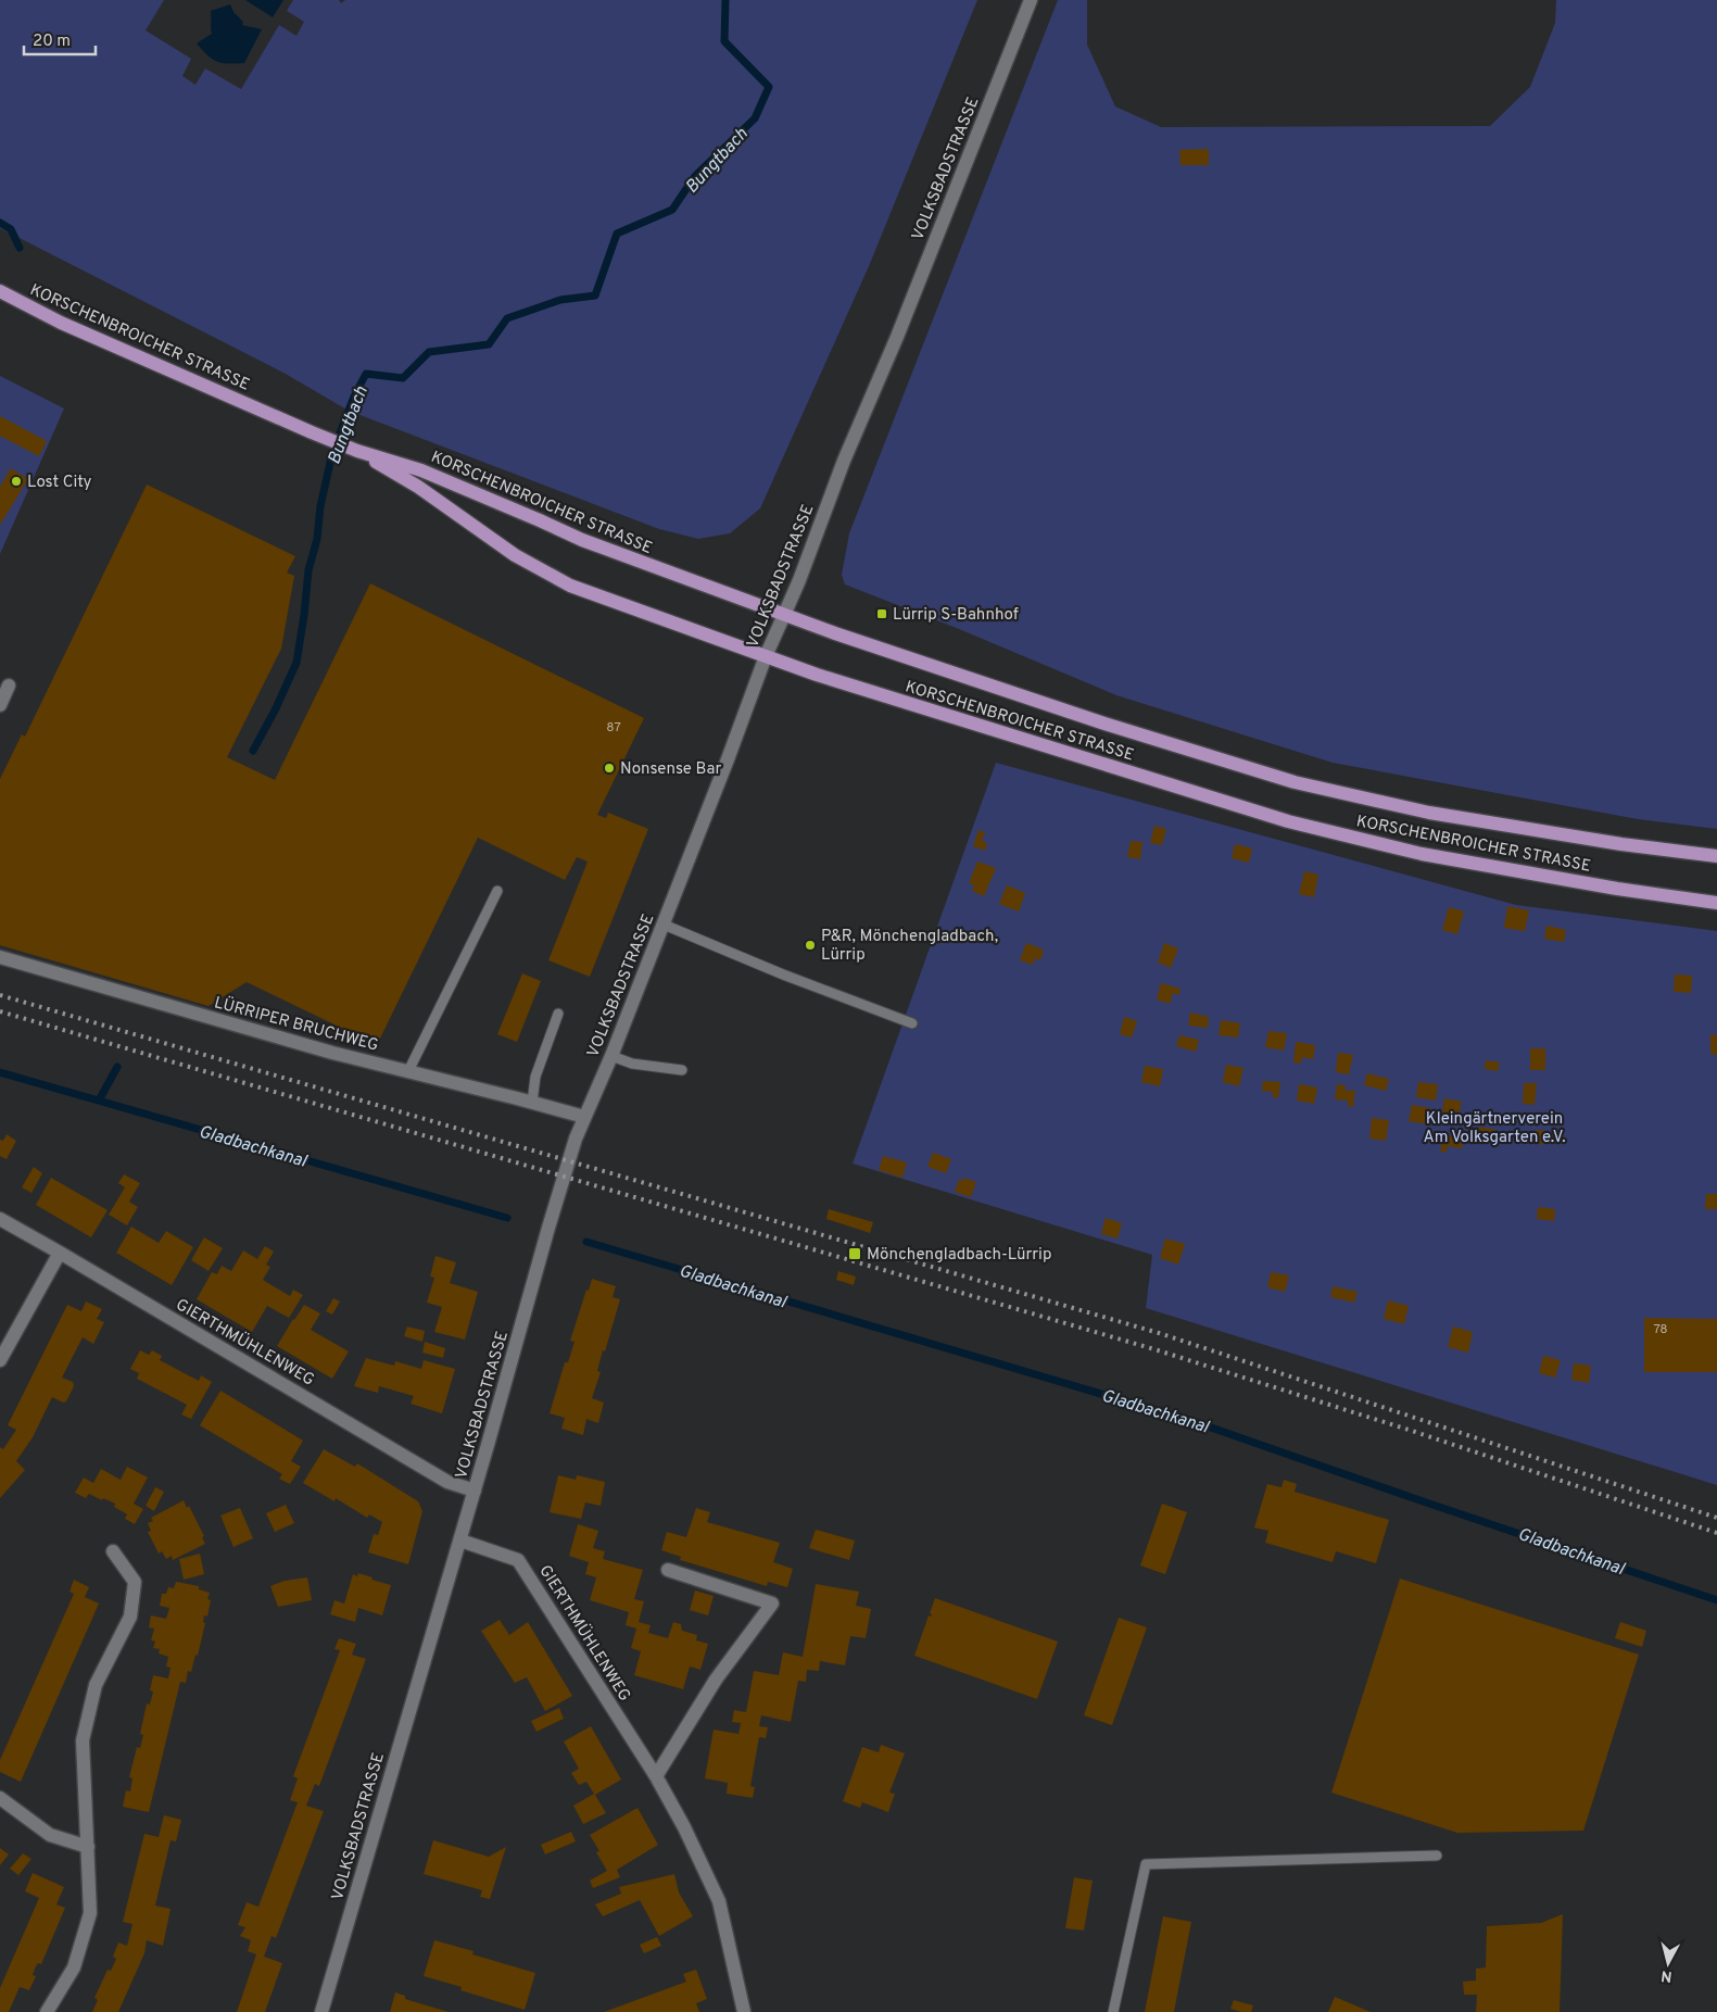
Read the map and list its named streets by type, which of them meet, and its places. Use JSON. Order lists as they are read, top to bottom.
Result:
{
  "streets": {
    "main road": ["KORSCHENBROICHER STRASSE"],
    "street": ["VOLKSBADSTRASSE", "LÜRRIPER BRUCHWEG", "GIERTHMÜHLENWEG"]
  },
  "crossings": [
    ["VOLKSBADSTRASSE", "KORSCHENBROICHER STRASSE"],
    ["VOLKSBADSTRASSE", "LÜRRIPER BRUCHWEG"],
    ["VOLKSBADSTRASSE", "GIERTHMÜHLENWEG"]
  ],
  "water": ["Bungtbach", "Gladbachkanal"],
  "parks": ["Kleingärtnerverein Am Volksgarten e.V."],
  "places": {
    "other": ["Lost City", "Nonsense Bar", "P&R, Mönchengladbach, Lürrip"],
    "transit": ["Lürrip S-Bahnhof", "Mönchengladbach-Lürrip"]
  },
  "house_numbers": ["87", "78"],
  "scale_bar": "20 m",
  "north": "bottom"
}
